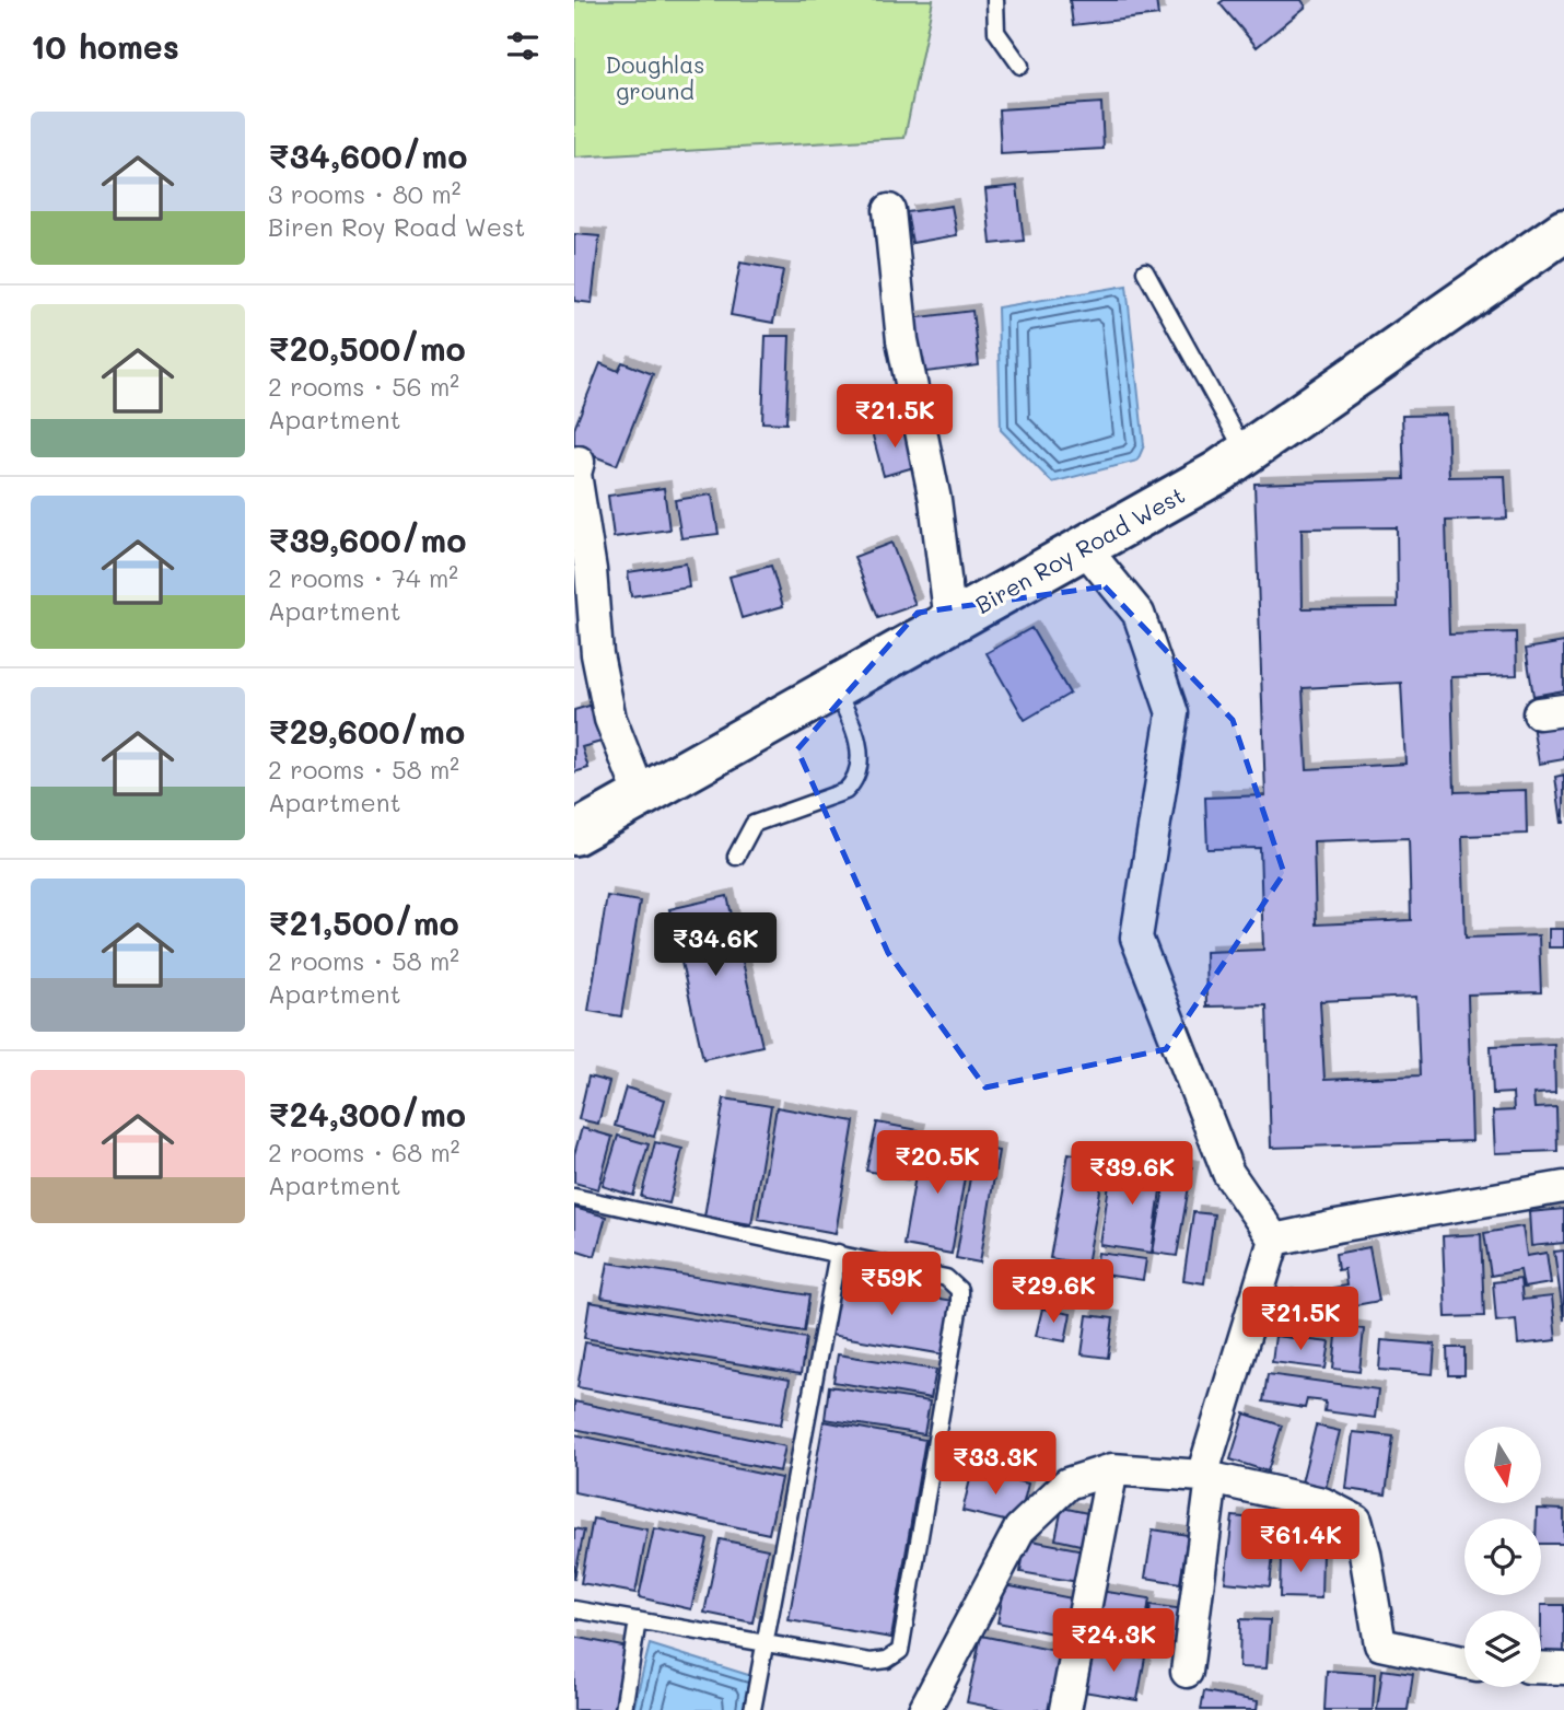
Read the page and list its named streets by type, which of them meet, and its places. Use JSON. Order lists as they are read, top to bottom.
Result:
{
  "streets": {
    "main road": ["Biren Roy Road West"]
  },
  "parks": ["Doughlas ground"],
  "north": "bottom",
  "page": {
    "heading": "10 homes",
    "list": [
      {
        "name": "₹34,600/mo",
        "note": "3 rooms · 80 m² · Biren Roy Road West"
      },
      {
        "name": "₹20,500/mo",
        "note": "2 rooms · 56 m² · Apartment"
      },
      {
        "name": "₹39,600/mo",
        "note": "2 rooms · 74 m² · Apartment"
      },
      {
        "name": "₹29,600/mo",
        "note": "2 rooms · 58 m² · Apartment"
      },
      {
        "name": "₹21,500/mo",
        "note": "2 rooms · 58 m² · Apartment"
      },
      {
        "name": "₹24,300/mo",
        "note": "2 rooms · 68 m² · Apartment"
      }
    ],
    "price": [
      "₹21.5K",
      "₹34.6K",
      "₹20.5K",
      "₹39.6K",
      "₹59K",
      "₹29.6K",
      "₹21.5K",
      "₹33.3K",
      "₹61.4K",
      "₹24.3K"
    ]
  }
}
